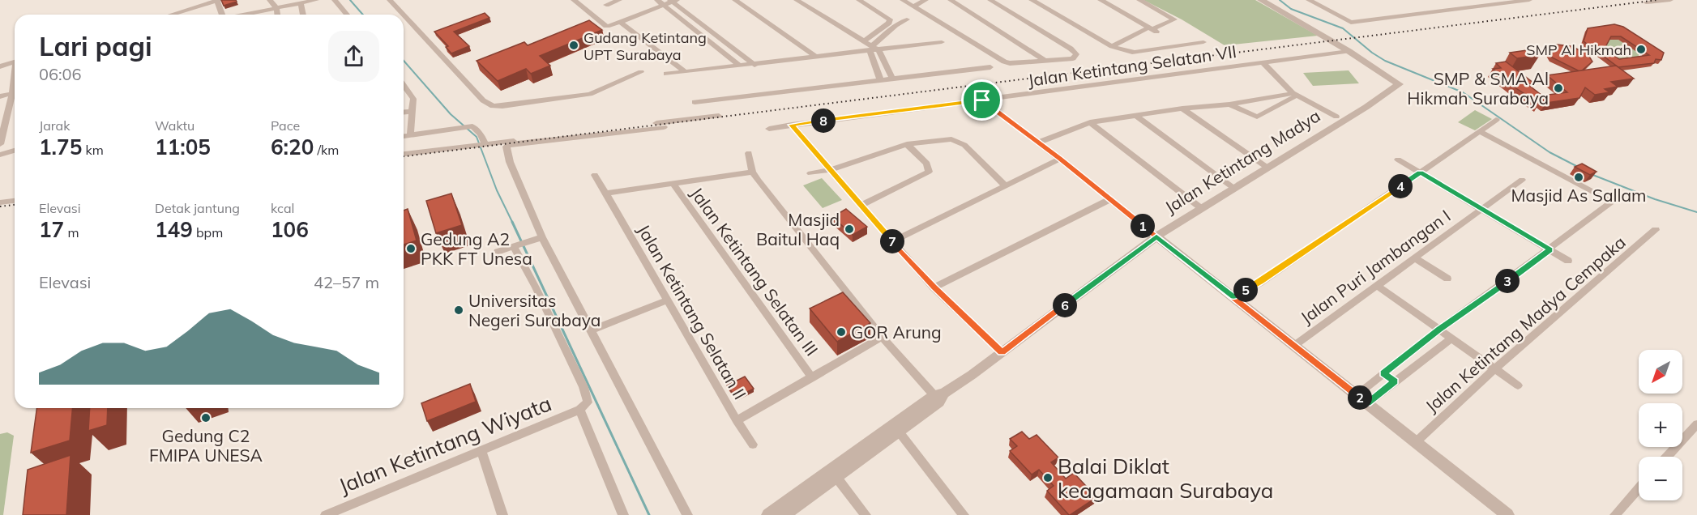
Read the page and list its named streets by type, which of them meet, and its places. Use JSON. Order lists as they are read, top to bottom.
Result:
{
  "streets": {
    "street": [
      "Jalan Ketintang Selatan VII",
      "Jalan Ketintang Madya",
      "Jalan Puri Jambangan I",
      "Jalan Ketintang Selatan III",
      "Jalan Ketintang Selatan II",
      "Jalan Ketintang Madya Cempaka",
      "Jalan Ketintang Wiyata"
    ]
  },
  "crossings": [
    ["Jalan Ketintang Selatan III", "Jalan Ketintang Selatan II"]
  ],
  "places": [
    "Gudang Ketintang UPT Surabaya",
    "SMP Al Hikmah",
    "SMP & SMA Al Hikmah Surabaya",
    "Masjid As Sallam",
    "Masjid Baitul Haq",
    "Gedung A2 PKK FT Unesa",
    "Universitas Negeri Surabaya",
    "GOR Arung",
    "Gedung C2 FMIPA UNESA",
    "Balai Diklat keagamaan Surabaya"
  ],
  "north": "bottom left",
  "page": {
    "heading": ["Lari pagi", "06:06"],
    "stats": [
      ["Jarak", "1.75 km"],
      ["Waktu", "11:05"],
      ["Pace", "6:20 /km"],
      ["Elevasi", "17 m"],
      ["Detak jantung", "149 bpm"],
      ["kcal", "106"]
    ],
    "pins": [
      "8",
      "4",
      "1",
      "7",
      "3",
      "5",
      "6",
      "2"
    ],
    "chart": ["Elevasi", "42–57 m"],
    "map_buttons": ["+", "−"]
  }
}
